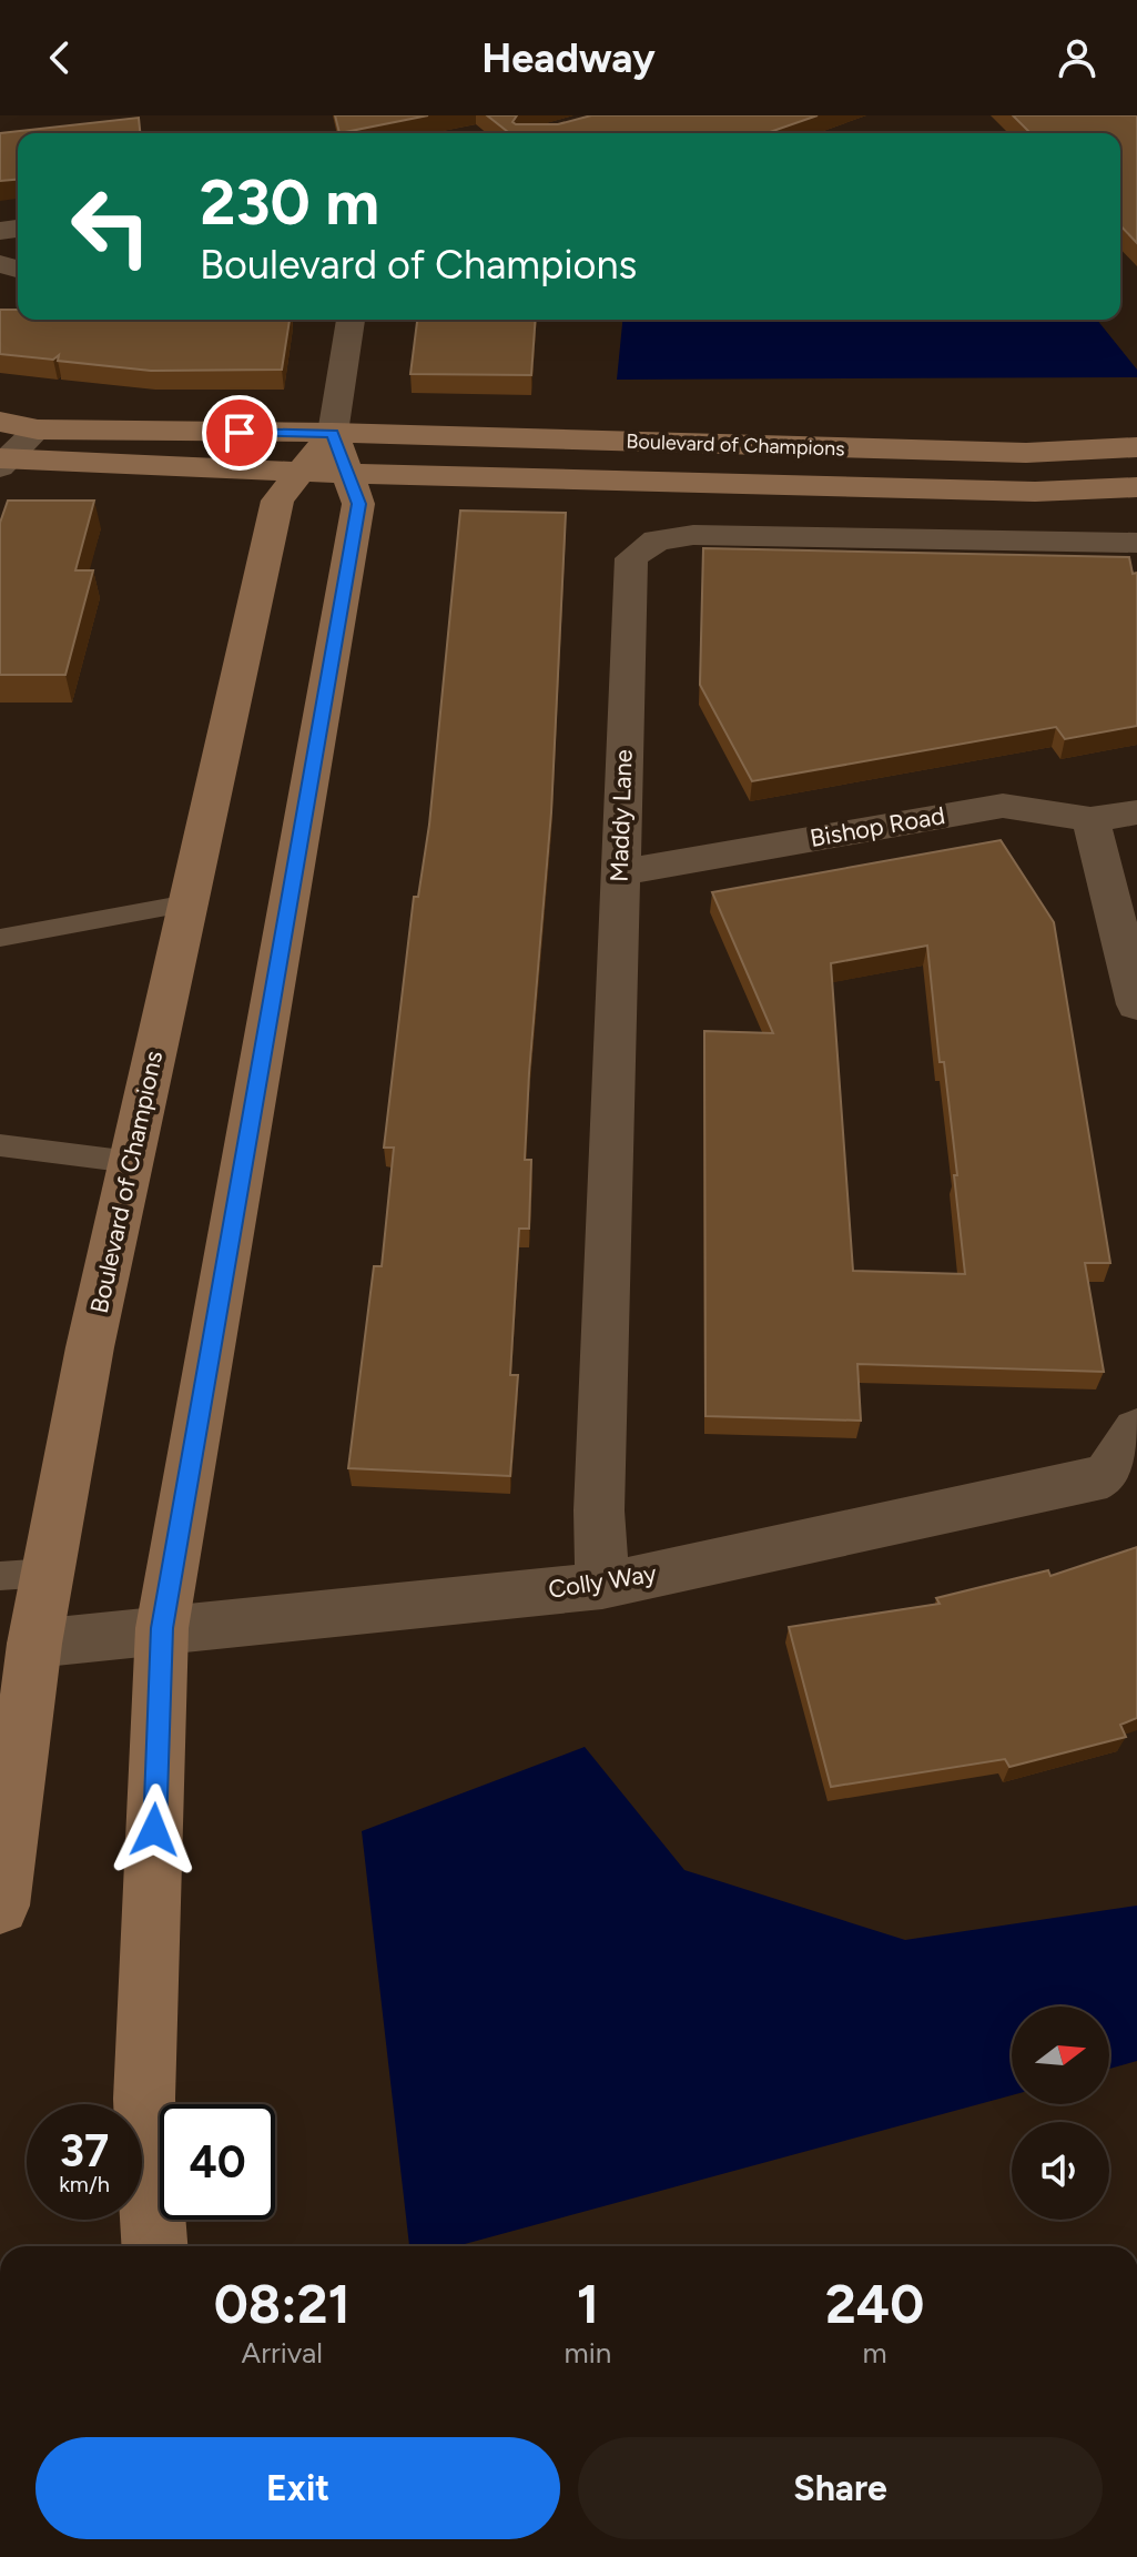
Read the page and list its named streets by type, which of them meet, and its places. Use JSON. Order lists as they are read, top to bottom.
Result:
{
  "streets": {
    "street": [
      "Boulevard of Champions",
      "Maddy Lane",
      "Bishop Road",
      "Colly Way"
    ]
  },
  "crossings": [
    ["Boulevard of Champions", "Colly Way"],
    ["Maddy Lane", "Bishop Road"],
    ["Maddy Lane", "Colly Way"]
  ],
  "north": "right",
  "page": {
    "header": "Headway",
    "turn": ["230 m", "Boulevard of Champions"],
    "speed": "37 km/h",
    "limit": "40",
    "eta": [
      "08:21",
      "Arrival",
      "1",
      "min",
      "240",
      "m"
    ],
    "buttons": ["Exit", "Share"]
  }
}
